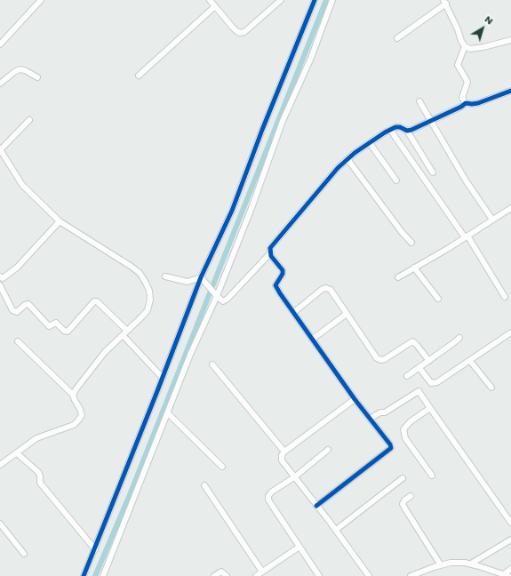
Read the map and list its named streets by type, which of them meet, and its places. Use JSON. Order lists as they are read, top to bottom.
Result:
{
  "north": "top right"
}
